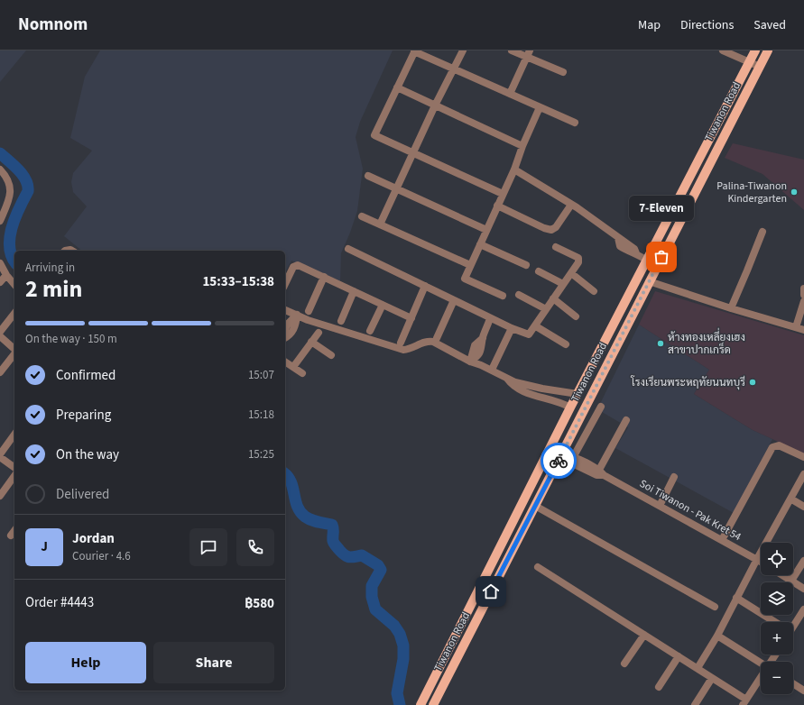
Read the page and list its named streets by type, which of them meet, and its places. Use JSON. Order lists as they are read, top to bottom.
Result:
{
  "streets": {
    "main road": ["Tiwanon Road"],
    "street": ["Soi Tiwanon - Pak Kret 54"]
  },
  "crossings": [
    ["Tiwanon Road", "Soi Tiwanon - Pak Kret 54"]
  ],
  "places": [
    "Palina-Tiwanon Kindergarten",
    "7-Eleven",
    "ห้างทองเหลี่ยงเฮง สาขาปากเกร็ด",
    "โรงเรียนพระหฤทัยนนทบุรี"
  ],
  "page": {
    "header": "Nomnom",
    "nav": ["Map", "Directions", "Saved"],
    "bubble": "7-Eleven",
    "heading": ["2 min", "Arriving in", "15:33–15:38"],
    "panel": [
      "Jordan",
      "Courier · 4.6",
      "Order #4443",
      "฿580"
    ],
    "bar": "On the way · 150 m",
    "list": [
      ["Confirmed", "15:07"],
      ["Preparing", "15:18"],
      ["On the way", "15:25"],
      "Delivered"
    ],
    "round": "J",
    "map_buttons": ["+", "−"],
    "buttons": ["Help", "Share"]
  }
}
